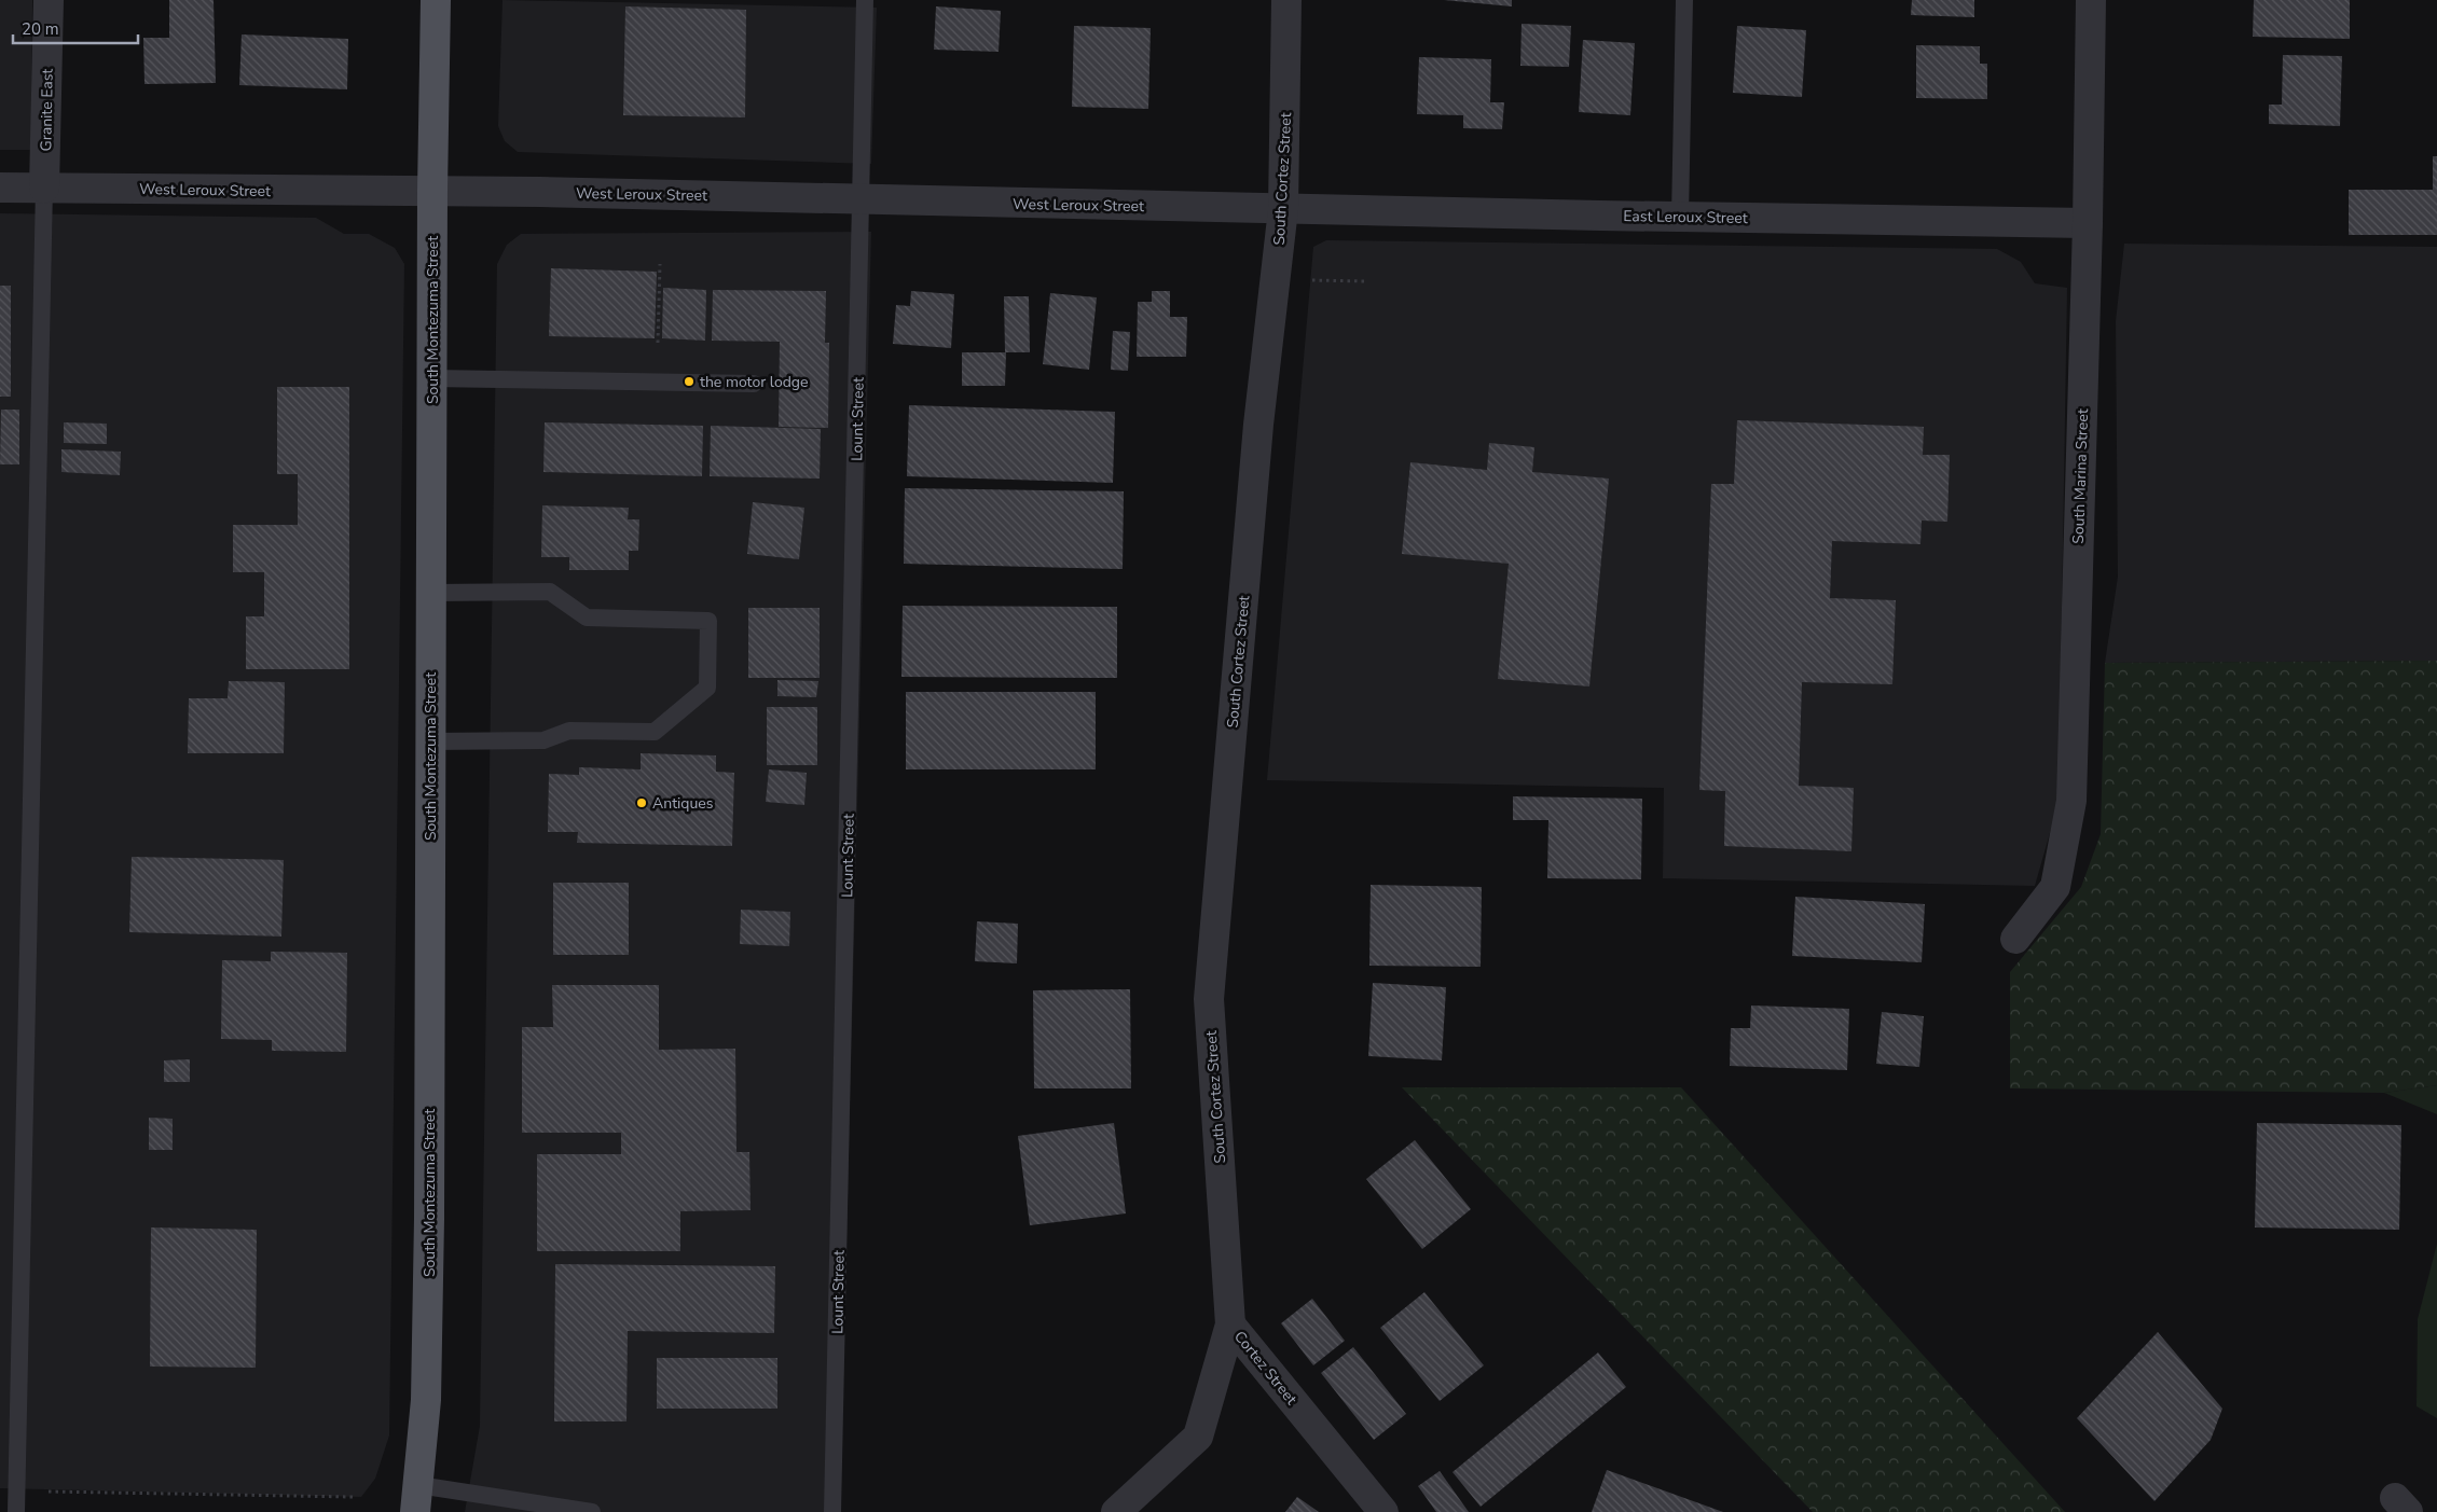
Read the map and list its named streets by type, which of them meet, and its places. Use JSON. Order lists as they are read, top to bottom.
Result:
{
  "streets": {
    "main road": ["South Montezuma Street"],
    "street": [
      "Granite East",
      "South Cortez Street",
      "West Leroux Street",
      "East Leroux Street",
      "South Marina Street",
      "Cortez Street"
    ],
    "lane": ["Lount Street"]
  },
  "crossings": [
    ["Granite East", "West Leroux Street"],
    ["South Cortez Street", "West Leroux Street"],
    ["South Cortez Street", "East Leroux Street"],
    ["South Cortez Street", "Cortez Street"],
    ["West Leroux Street", "East Leroux Street"],
    ["West Leroux Street", "South Montezuma Street"],
    ["West Leroux Street", "Lount Street"],
    ["East Leroux Street", "South Marina Street"]
  ],
  "places": ["the motor lodge", "Antiques"],
  "scale_bar": "20 m"
}
